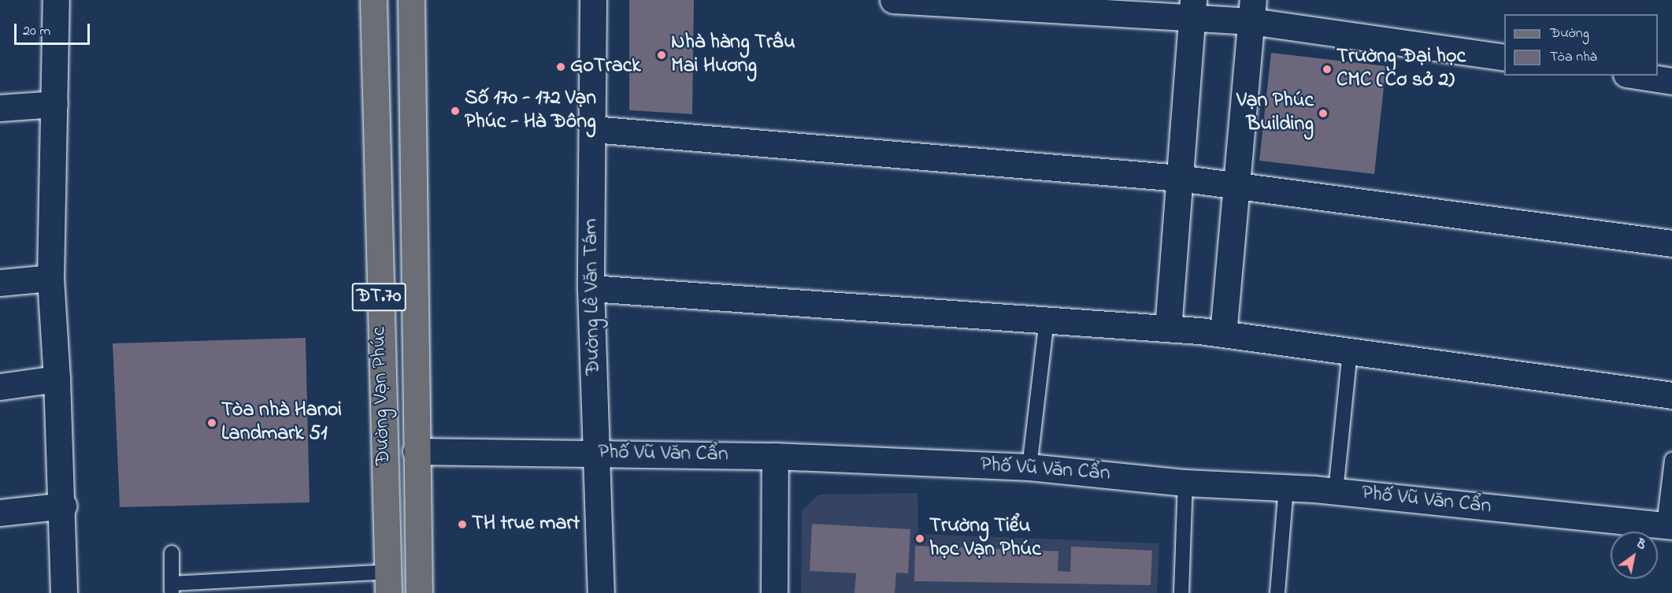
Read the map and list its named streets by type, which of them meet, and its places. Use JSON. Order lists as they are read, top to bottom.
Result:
{
  "streets": {
    "main road": ["ĐT.70", "Đường Vạn Phúc"],
    "street": ["Đường Lê Văn Tám", "Phố Vũ Văn Cẩn"]
  },
  "crossings": [
    ["Đường Lê Văn Tám", "Phố Vũ Văn Cẩn"],
    ["Đường Vạn Phúc", "Phố Vũ Văn Cẩn"]
  ],
  "places": [
    "Nhà hàng Trâu Mai Hương",
    "GoTrack",
    "Trường Đại học CMC (Cơ sở 2)",
    "Số 170 - 172 Vạn Phúc - Hà Đông",
    "Vạn Phúc Building",
    "Tòa nhà Hanoi Landmark 51",
    "TH true mart",
    "Trường Tiểu học Vạn Phúc"
  ],
  "legend": ["Đường", "Tòa nhà"],
  "scale_bar": "20 m",
  "north": "top right"
}
